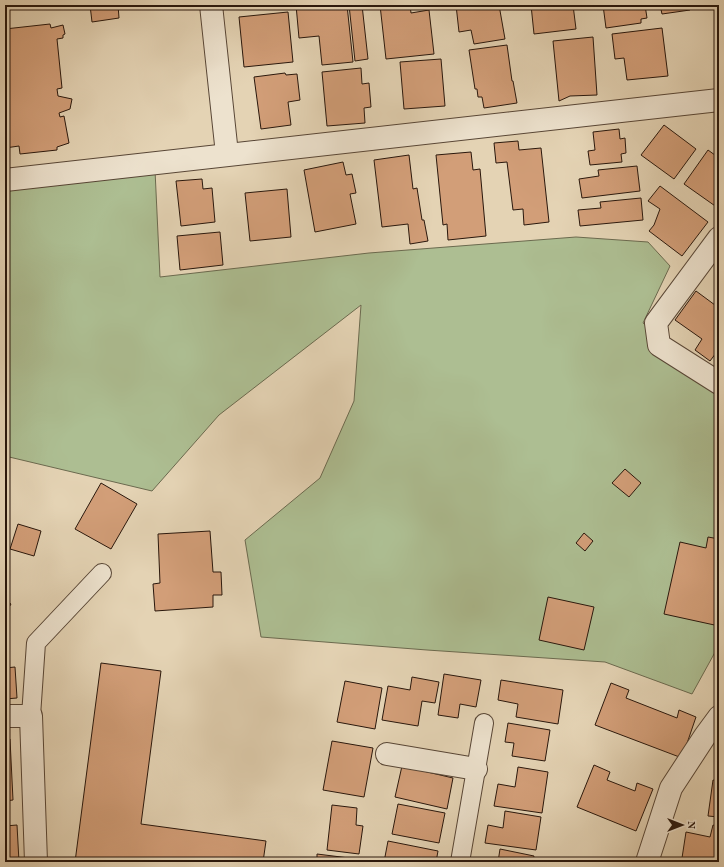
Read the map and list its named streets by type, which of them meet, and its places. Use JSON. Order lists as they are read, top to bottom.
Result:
{
  "north": "right"
}
